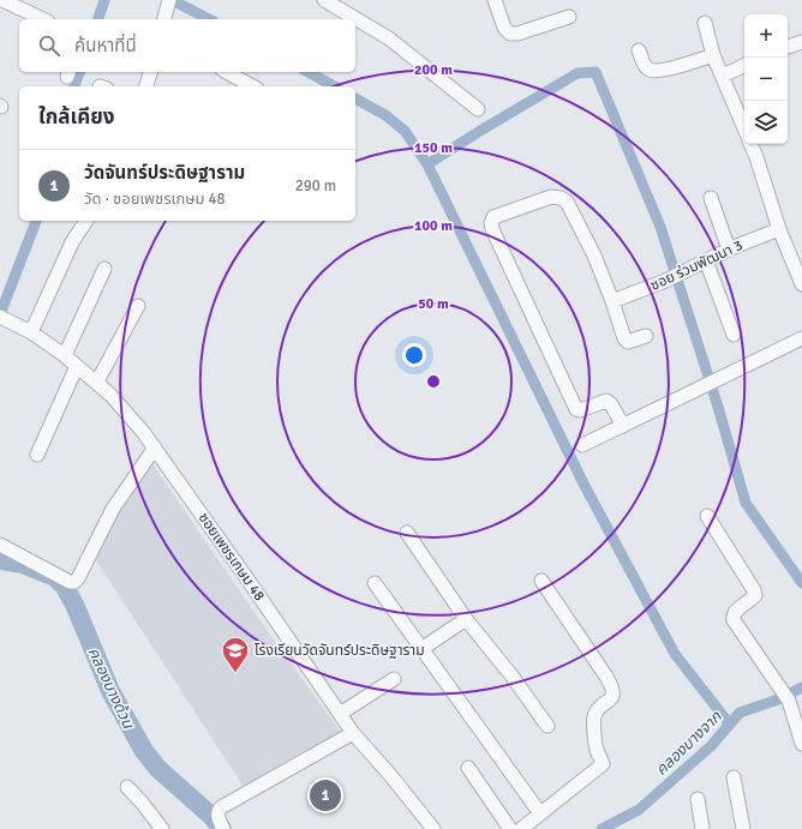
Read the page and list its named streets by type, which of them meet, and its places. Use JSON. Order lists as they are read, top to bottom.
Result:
{
  "streets": {
    "street": ["ซอย ร่วมพัฒนา 3", "ซอยเพชรเกษม 48"]
  },
  "water": ["คลองบางด้วน", "คลองบางจาก"],
  "places": {
    "school or university": ["โรงเรียนวัดจันทร์ประดิษฐาราม"]
  },
  "page": {
    "map_buttons": ["+", "−"],
    "search": "ค้นหาที่นี่",
    "heading": "ใกล้เคียง",
    "list": [
      {
        "mark": "1",
        "name": "วัดจันทร์ประดิษฐาราม",
        "note": "วัด · ซอยเพชรเกษม 48",
        "value": "290 m"
      }
    ],
    "pins": "1"
  },
  "rings": [
    "200 m",
    "150 m",
    "100 m",
    "50 m"
  ]
}
